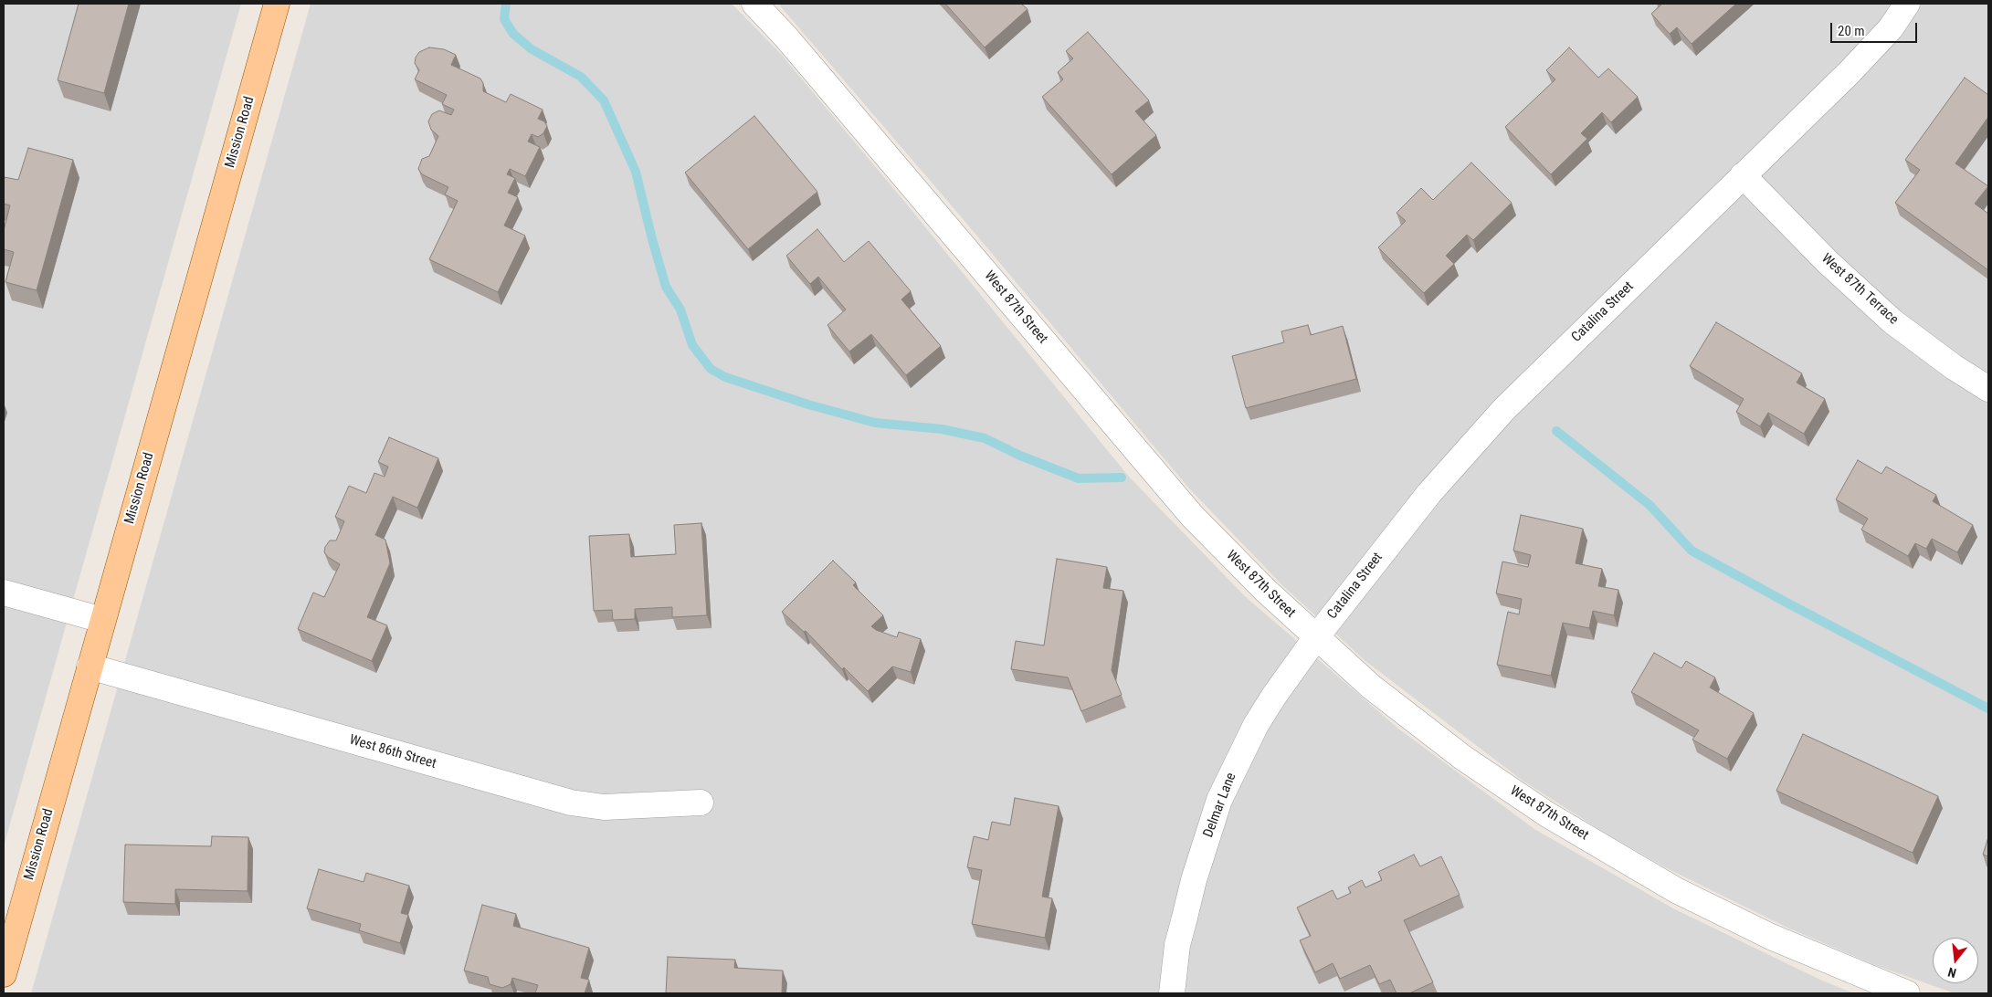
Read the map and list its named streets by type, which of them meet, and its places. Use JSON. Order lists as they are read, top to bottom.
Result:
{
  "streets": {
    "main road": ["Mission Road"],
    "street": [
      "West 87th Terrace",
      "West 87th Street",
      "Catalina Street",
      "West 86th Street",
      "Delmar Lane"
    ]
  },
  "crossings": [
    ["Mission Road", "West 86th Street"],
    ["West 87th Terrace", "Catalina Street"],
    ["West 87th Street", "Catalina Street"],
    ["West 87th Street", "Delmar Lane"],
    ["Catalina Street", "Delmar Lane"]
  ],
  "scale_bar": "20 m",
  "north": "bottom"
}
